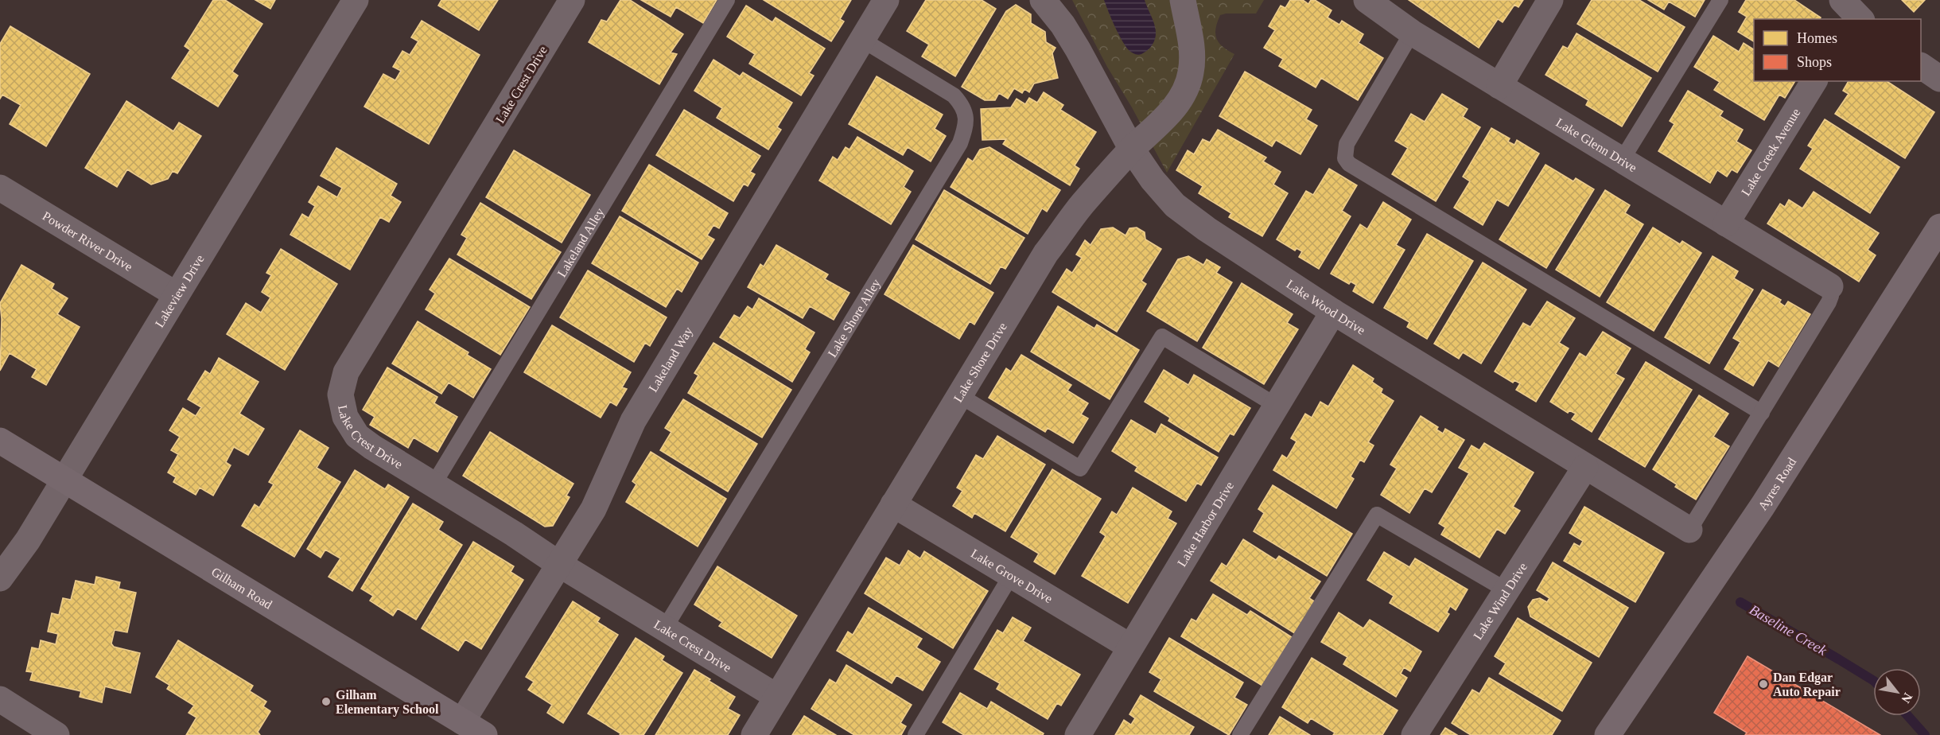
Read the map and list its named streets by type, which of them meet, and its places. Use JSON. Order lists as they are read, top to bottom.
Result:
{
  "streets": {
    "street": [
      "Lake Crest Drive",
      "Lake Glenn Drive",
      "Lake Creek Avenue",
      "Powder River Drive",
      "Lakeview Drive",
      "Lake Wood Drive",
      "Lakeland Way",
      "Lake Shore Drive",
      "Ayres Road",
      "Lake Harbor Drive",
      "Lake Grove Drive",
      "Gilham Road",
      "Lake Wind Drive"
    ],
    "lane": ["Lakeland Alley", "Lake Shore Alley"]
  },
  "crossings": [
    ["Lake Crest Drive", "Lakeland Alley"],
    ["Lake Crest Drive", "Lake Shore Alley"],
    ["Lake Crest Drive", "Lakeland Way"],
    ["Lake Crest Drive", "Lake Shore Drive"],
    ["Lake Glenn Drive", "Lake Creek Avenue"],
    ["Powder River Drive", "Lakeview Drive"],
    ["Lakeview Drive", "Gilham Road"],
    ["Lake Wood Drive", "Lake Shore Drive"],
    ["Lake Wood Drive", "Lake Harbor Drive"],
    ["Lake Wood Drive", "Lake Wind Drive"],
    ["Lake Shore Alley", "Lakeland Way"],
    ["Lakeland Way", "Gilham Road"],
    ["Lake Shore Drive", "Lake Grove Drive"],
    ["Lake Harbor Drive", "Lake Grove Drive"]
  ],
  "water": ["Baseline Creek"],
  "places": ["Dan Edgar Auto Repair", "Gilham Elementary School"],
  "legend": ["Homes", "Shops"],
  "north": "bottom right"
}
